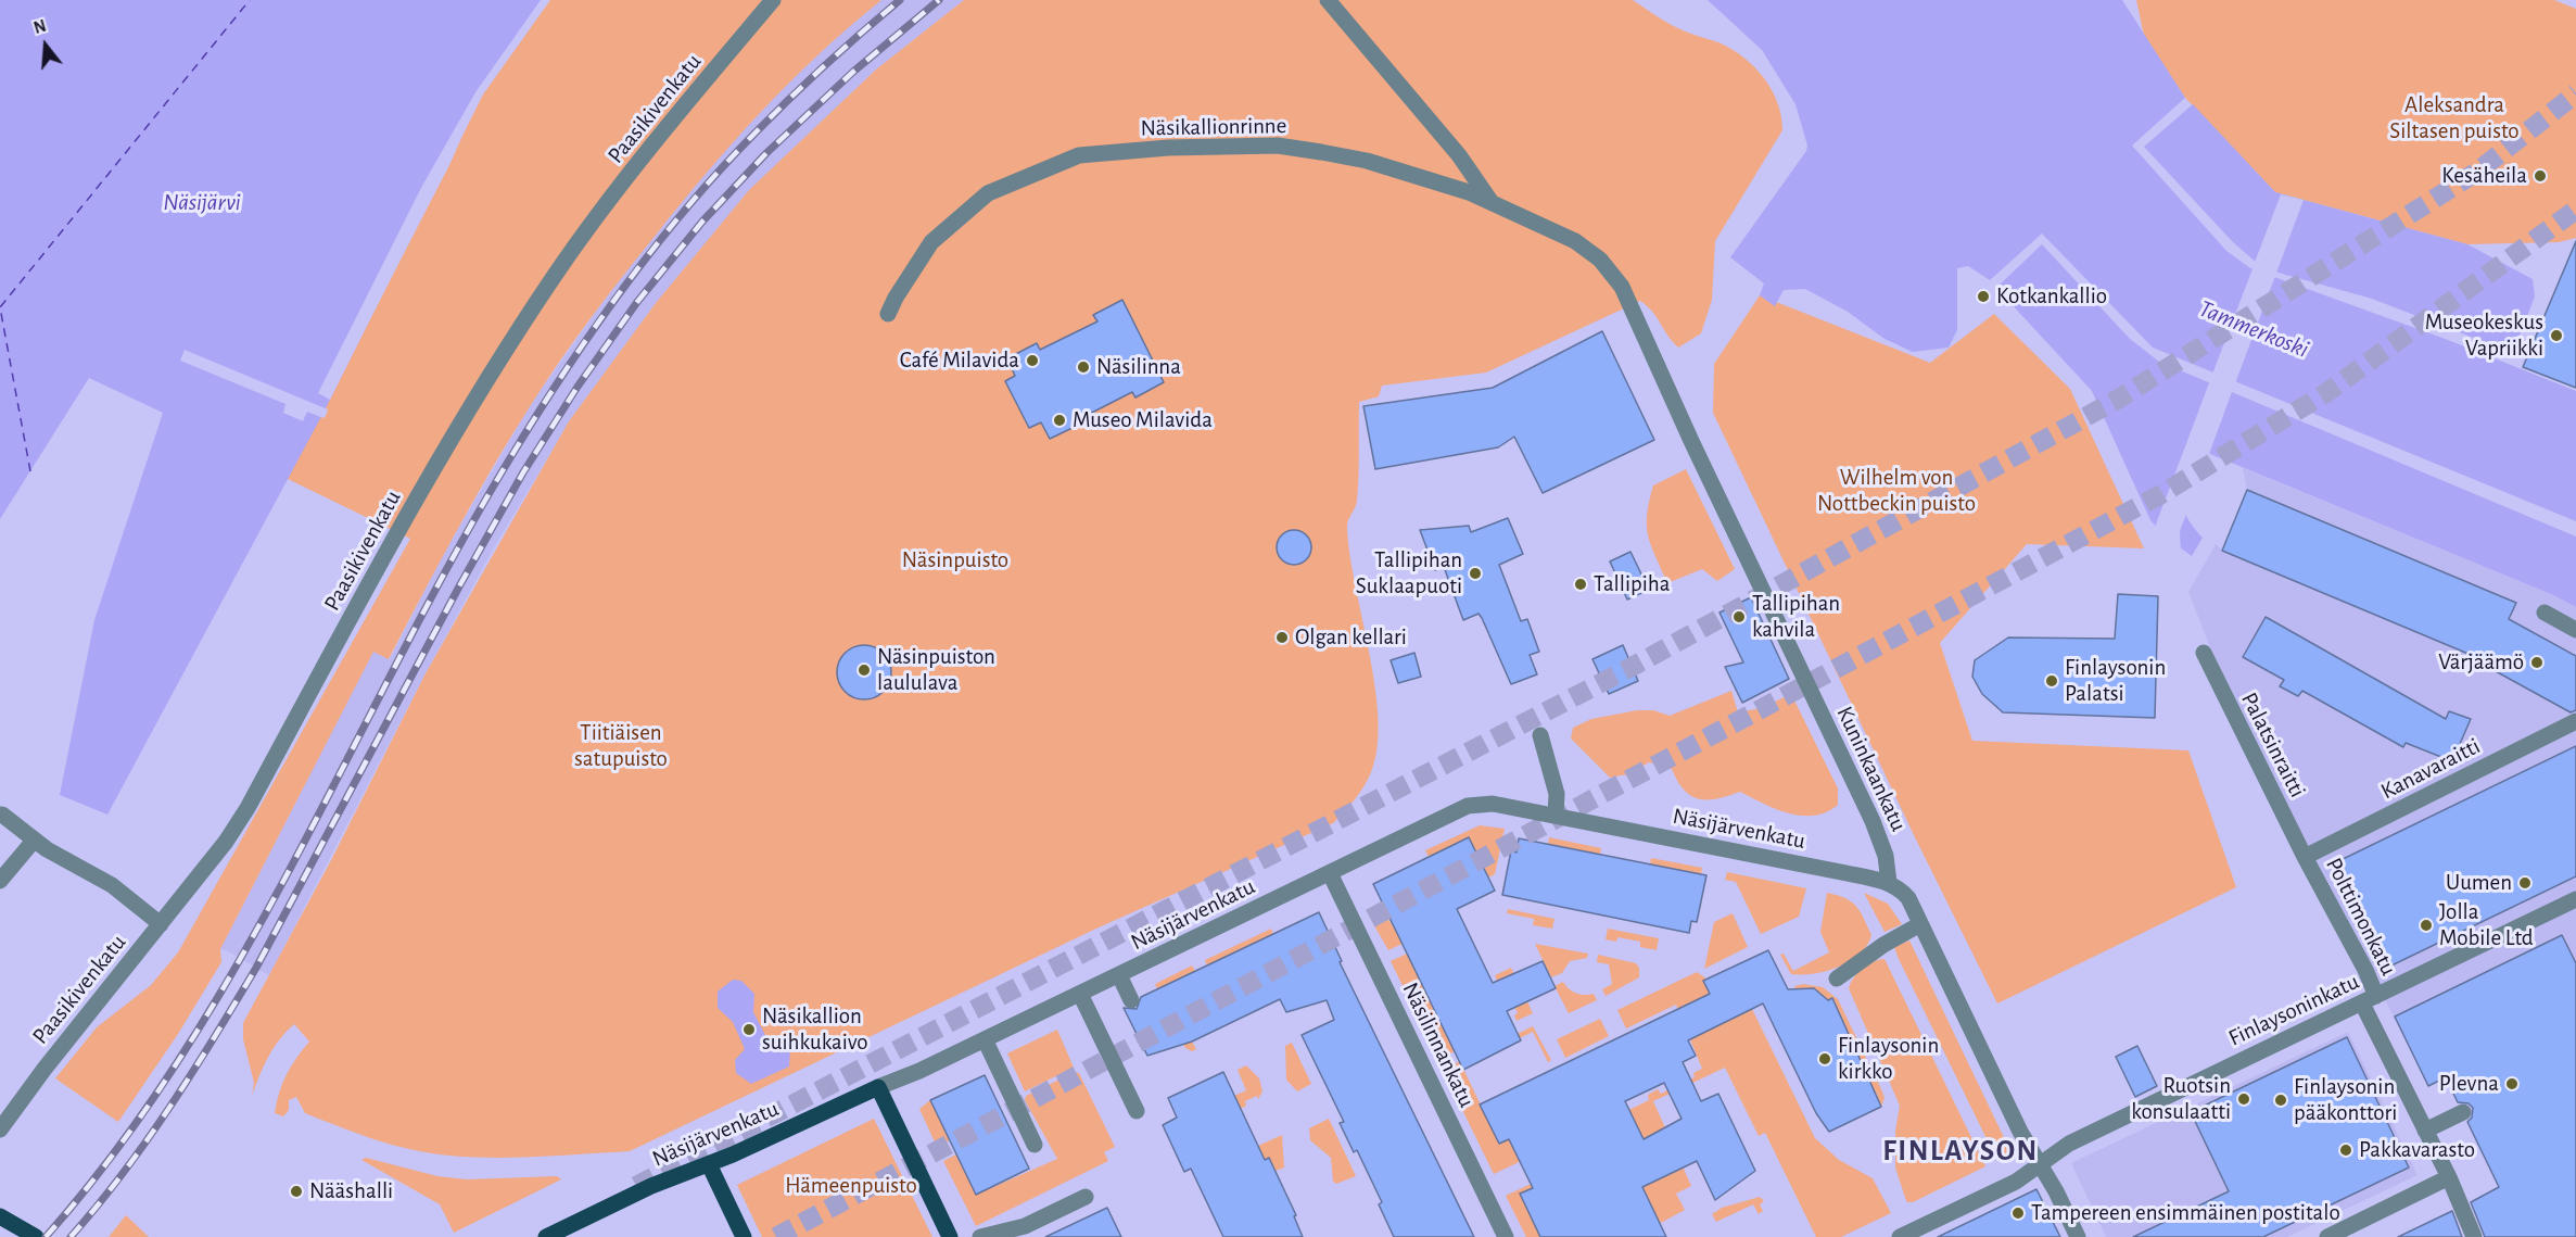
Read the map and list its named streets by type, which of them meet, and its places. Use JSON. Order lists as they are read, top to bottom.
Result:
{
  "streets": {
    "main road": ["Näsijärvenkatu"],
    "street": [
      "Paasikivenkatu",
      "Näsikallionrinne",
      "Palatsinraitti",
      "Kuninkaankatu",
      "Kanavaraitti",
      "Polttimonkatu",
      "Finlaysoninkatu",
      "Näsilinnankatu"
    ]
  },
  "crossings": [
    ["Näsikallionrinne", "Kuninkaankatu"],
    ["Palatsinraitti", "Kanavaraitti"],
    ["Palatsinraitti", "Polttimonkatu"],
    ["Kuninkaankatu", "Näsijärvenkatu"],
    ["Kanavaraitti", "Polttimonkatu"],
    ["Näsijärvenkatu", "Näsilinnankatu"],
    ["Polttimonkatu", "Finlaysoninkatu"]
  ],
  "districts": ["FINLAYSON"],
  "water": ["Näsijärvi", "Tammerkoski"],
  "parks": [
    "Aleksandra Siltasen puisto",
    "Wilhelm von Nottbeckin puisto",
    "Näsinpuisto",
    "Tiitiäisen satupuisto",
    "Hämeenpuisto"
  ],
  "places": [
    "Kesäheila",
    "Kotkankallio",
    "Museokeskus Vapriikki",
    "Café Milavida",
    "Näsilinna",
    "Museo Milavida",
    "Tallipihan Suklaapuoti",
    "Tallipiha",
    "Tallipihan kahvila",
    "Olgan kellari",
    "Värjäämö",
    "Näsinpuiston laululava",
    "Finlaysonin Palatsi",
    "Uumen",
    "Jolla Mobile Ltd",
    "Näsikallion suihkukaivo",
    "Finlaysonin kirkko",
    "Plevna",
    "Ruotsin konsulaatti",
    "Finlaysonin pääkonttori",
    "Pakkavarasto",
    "Nääshalli",
    "Tampereen ensimmäinen postitalo"
  ],
  "north": "top"
}
